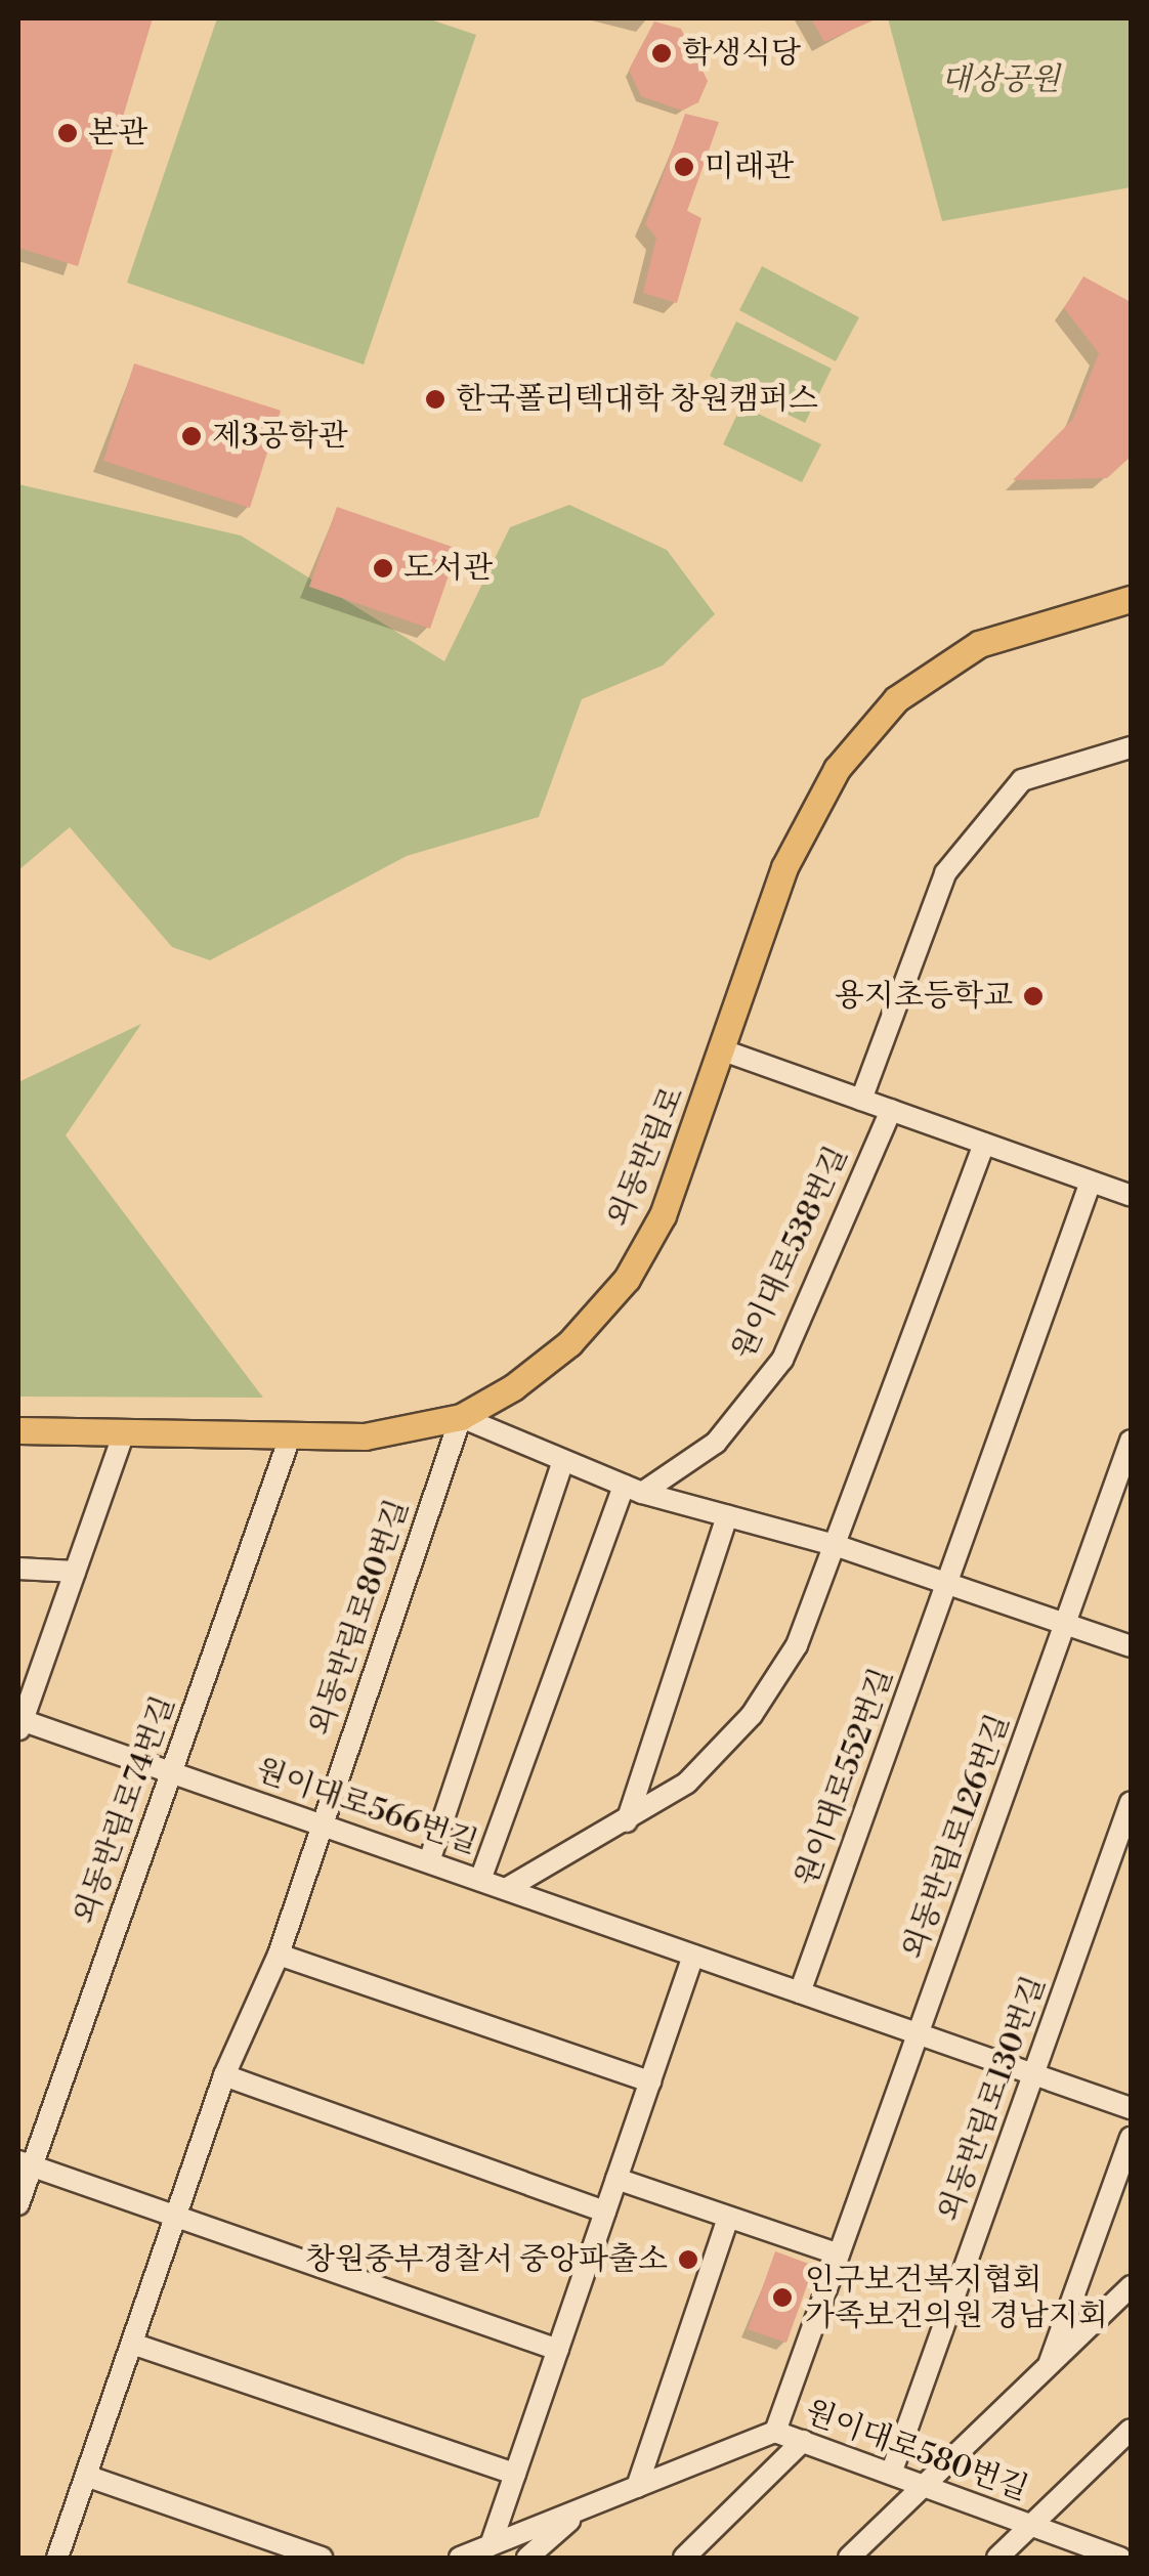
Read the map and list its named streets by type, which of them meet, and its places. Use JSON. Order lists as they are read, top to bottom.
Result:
{
  "streets": {
    "main road": ["외동반림로"],
    "street": [
      "원이대로538번길",
      "외동반림로80번길",
      "원이대로552번길",
      "원이대로566번길",
      "외동반림로74번길",
      "외동반림로126번길",
      "외동반림로130번길",
      "원이대로580번길"
    ]
  },
  "crossings": [
    ["외동반림로", "외동반림로80번길"],
    ["외동반림로", "외동반림로74번길"],
    ["외동반림로80번길", "원이대로566번길"],
    ["원이대로552번길", "원이대로566번길"],
    ["원이대로566번길", "외동반림로74번길"],
    ["원이대로566번길", "외동반림로126번길"],
    ["원이대로566번길", "외동반림로130번길"],
    ["외동반림로126번길", "원이대로580번길"],
    ["외동반림로130번길", "원이대로580번길"]
  ],
  "parks": ["대상공원"],
  "places": [
    "학생식당",
    "본관",
    "미래관",
    "한국폴리텍대학 창원캠퍼스",
    "제3공학관",
    "도서관",
    "용지초등학교",
    "창원중부경찰서 중앙파출소",
    "인구보건복지협회 가족보건의원 경남지회"
  ]
}
